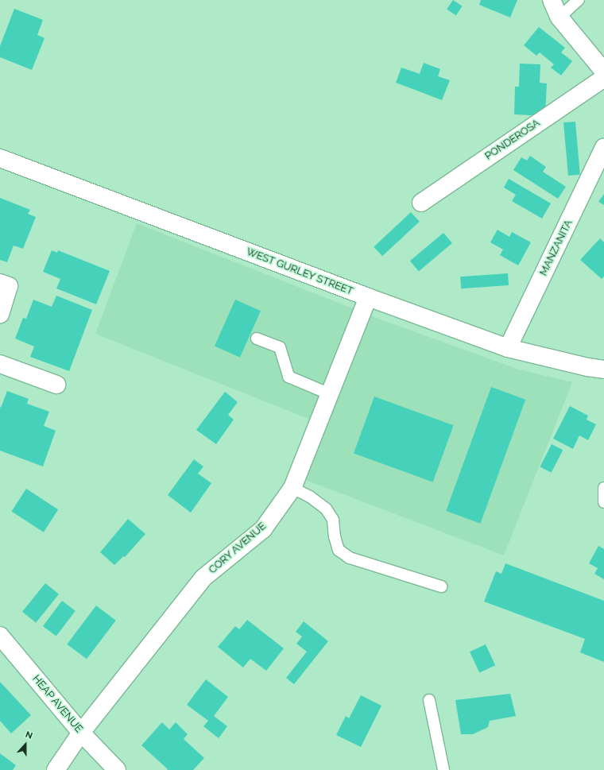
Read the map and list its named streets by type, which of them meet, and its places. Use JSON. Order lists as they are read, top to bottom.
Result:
{
  "streets": {
    "street": [
      "PONDEROSA",
      "MANZANITA",
      "WEST GURLEY STREET",
      "CORY AVENUE",
      "HEAP AVENUE"
    ]
  },
  "crossings": [
    ["MANZANITA", "WEST GURLEY STREET"],
    ["WEST GURLEY STREET", "CORY AVENUE"],
    ["CORY AVENUE", "HEAP AVENUE"]
  ],
  "north": "top"
}
